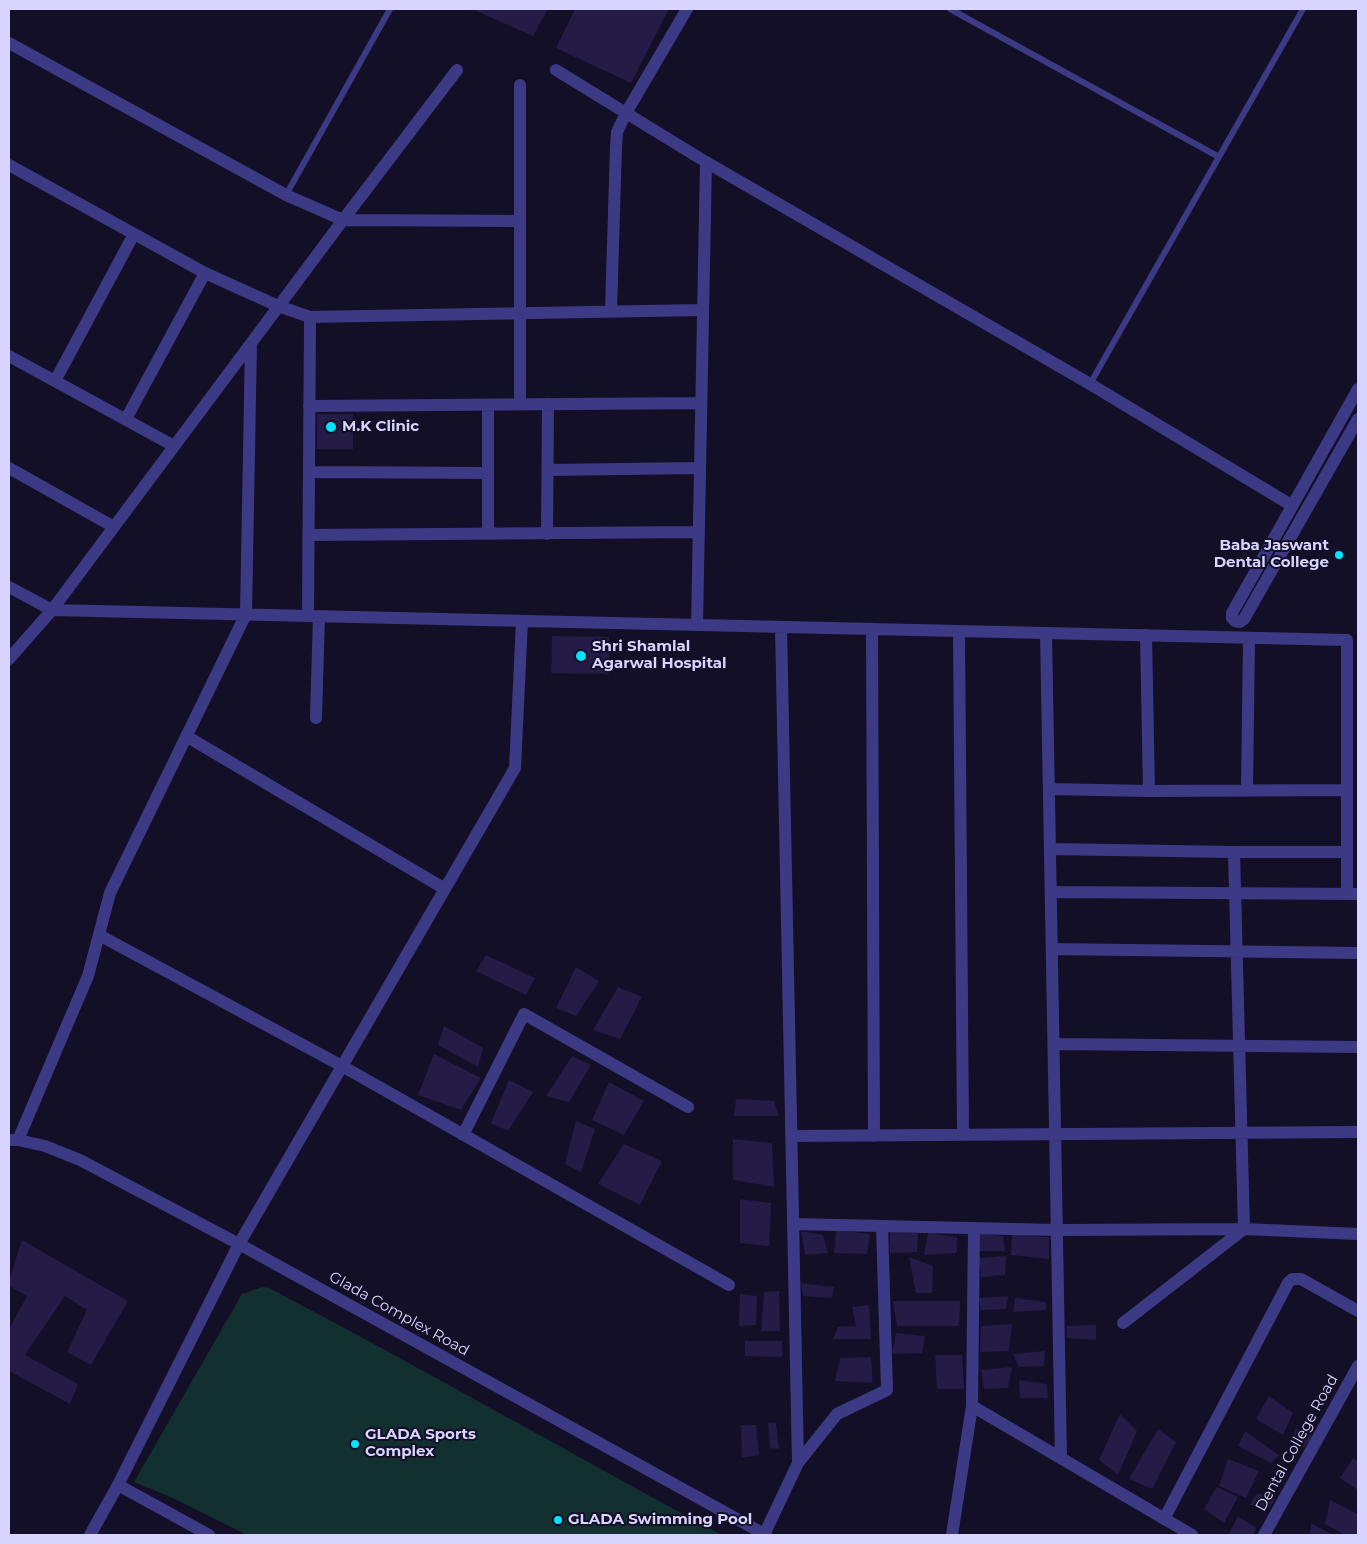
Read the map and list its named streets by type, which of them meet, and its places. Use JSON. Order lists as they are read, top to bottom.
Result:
{
  "streets": {
    "street": ["Glada Complex Road", "Dental College Road"]
  },
  "places": [
    "M.K Clinic",
    "Baba Jaswant Dental College",
    "Shri Shamlal Agarwal Hospital",
    "GLADA Sports Complex",
    "GLADA Swimming Pool"
  ]
}
